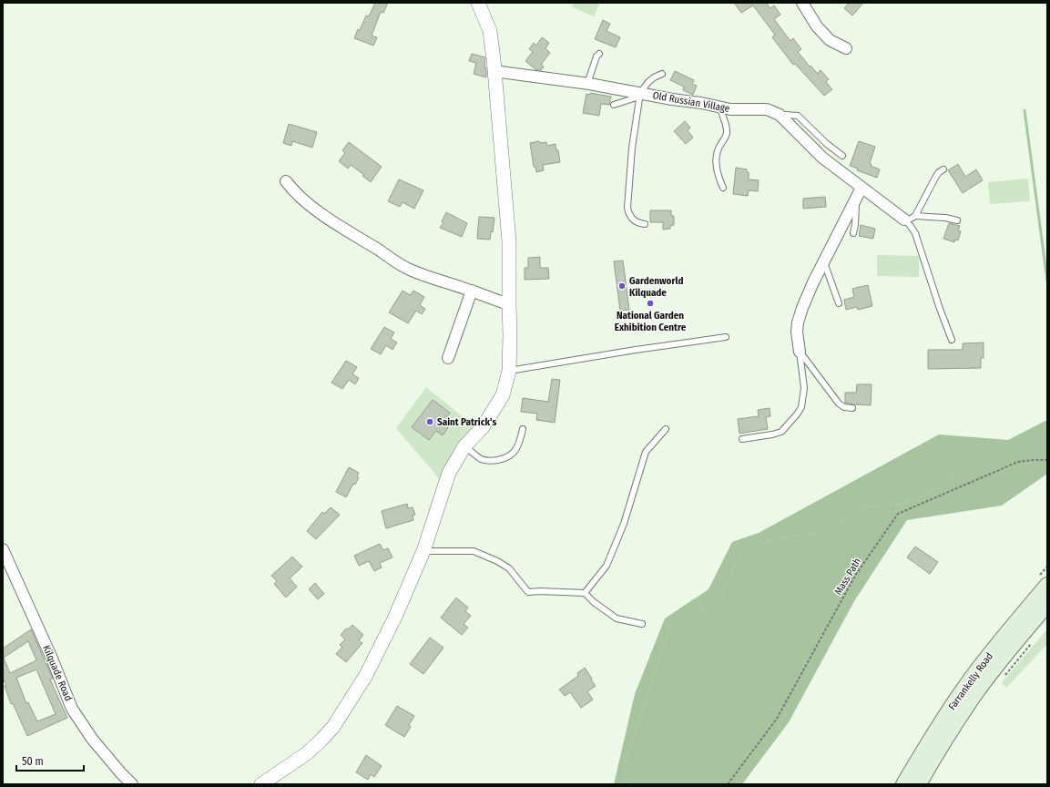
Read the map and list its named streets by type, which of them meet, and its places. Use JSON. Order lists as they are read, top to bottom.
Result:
{
  "streets": {
    "main road": ["Farrankelly Road"],
    "street": ["Old Russian Village", "Kilquade Road"],
    "path": ["Mass Path"]
  },
  "places": ["Gardenworld Kilquade", "National Garden Exhibition Centre", "Saint Patrick's"],
  "scale_bar": "50 m"
}
